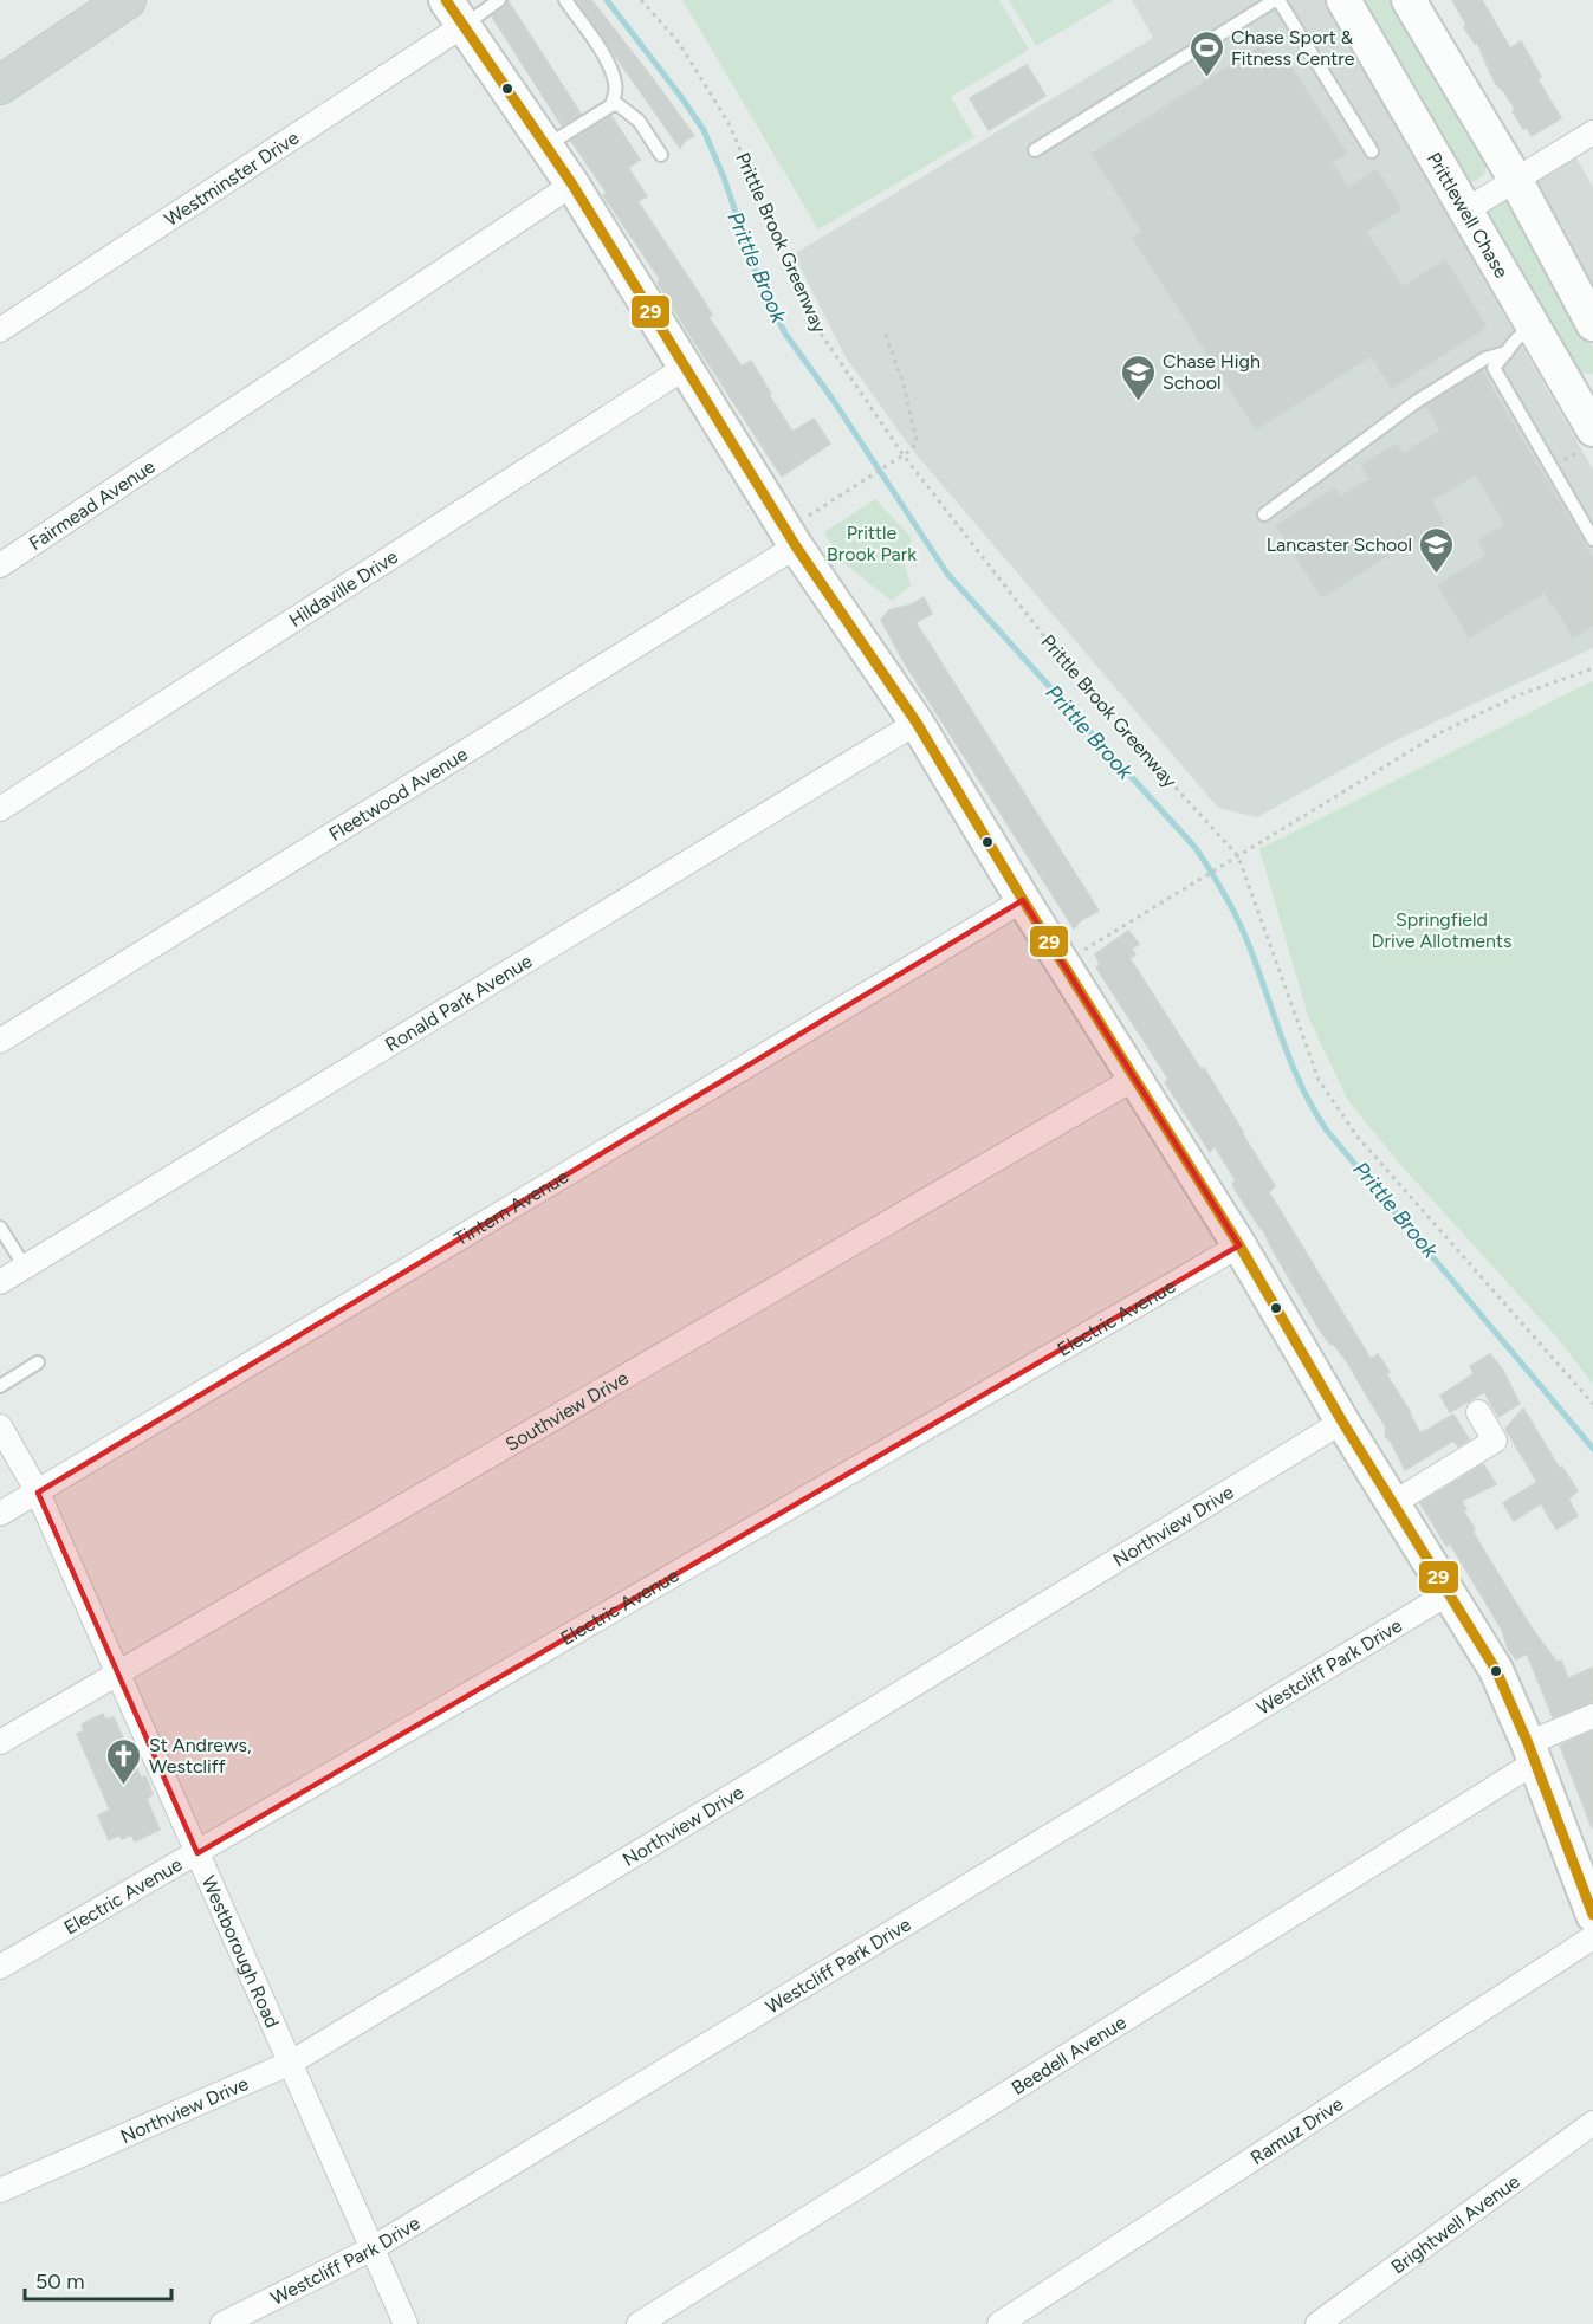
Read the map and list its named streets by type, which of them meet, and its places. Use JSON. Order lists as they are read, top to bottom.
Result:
{
  "streets": {
    "street": [
      "Westminster Drive",
      "Prittlewell Chase",
      "Fairmead Avenue",
      "Hildaville Drive",
      "Fleetwood Avenue",
      "Ronald Park Avenue",
      "Tintern Avenue",
      "Electric Avenue",
      "Southview Drive",
      "Northview Drive",
      "Westcliff Park Drive",
      "Westborough Road",
      "Beedell Avenue",
      "Ramuz Drive",
      "Brightwell Avenue"
    ],
    "path": ["Prittle Brook Greenway"]
  },
  "crossings": [
    ["Tintern Avenue", "Westborough Road"],
    ["Electric Avenue", "Westborough Road"],
    ["Southview Drive", "Westborough Road"],
    ["Northview Drive", "Westborough Road"],
    ["Westcliff Park Drive", "Westborough Road"]
  ],
  "water": ["Prittle Brook"],
  "parks": ["Prittle Brook Park", "Springfield Drive Allotments"],
  "places": {
    "sports": ["Chase Sport & Fitness Centre"],
    "school or university": ["Chase High School", "Lancaster School"],
    "church": ["St Andrews, Westcliff"]
  },
  "lines": ["transit line 29"],
  "scale_bar": "50 m"
}
